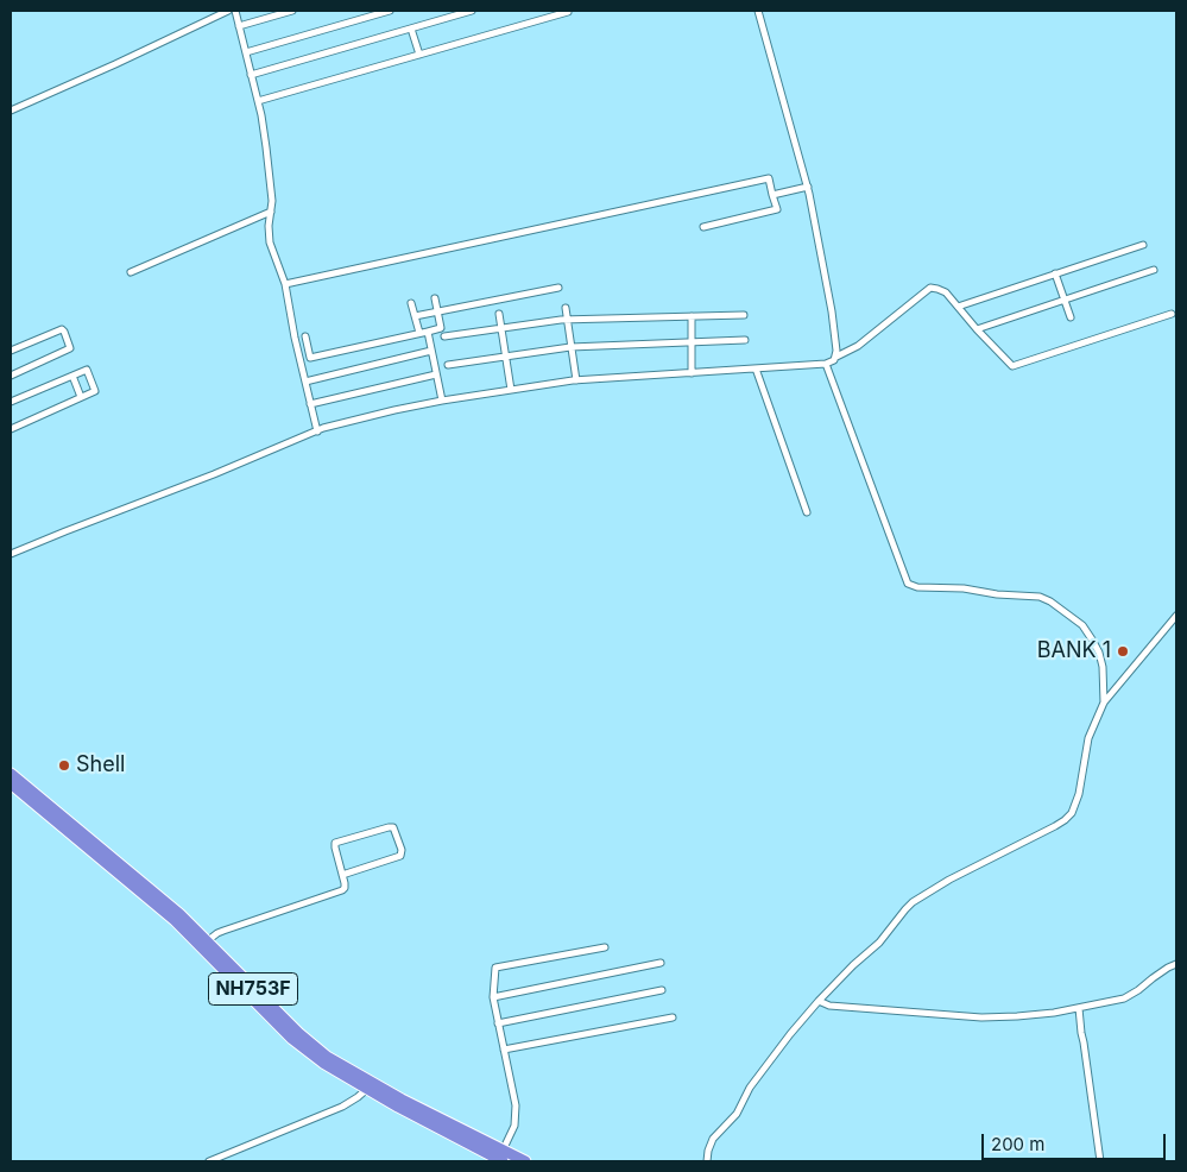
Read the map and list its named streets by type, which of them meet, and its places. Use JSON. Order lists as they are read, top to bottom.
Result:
{
  "streets": {
    "highway": ["NH753F"]
  },
  "places": ["BANK 1", "Shell"],
  "scale_bar": "200 m"
}
